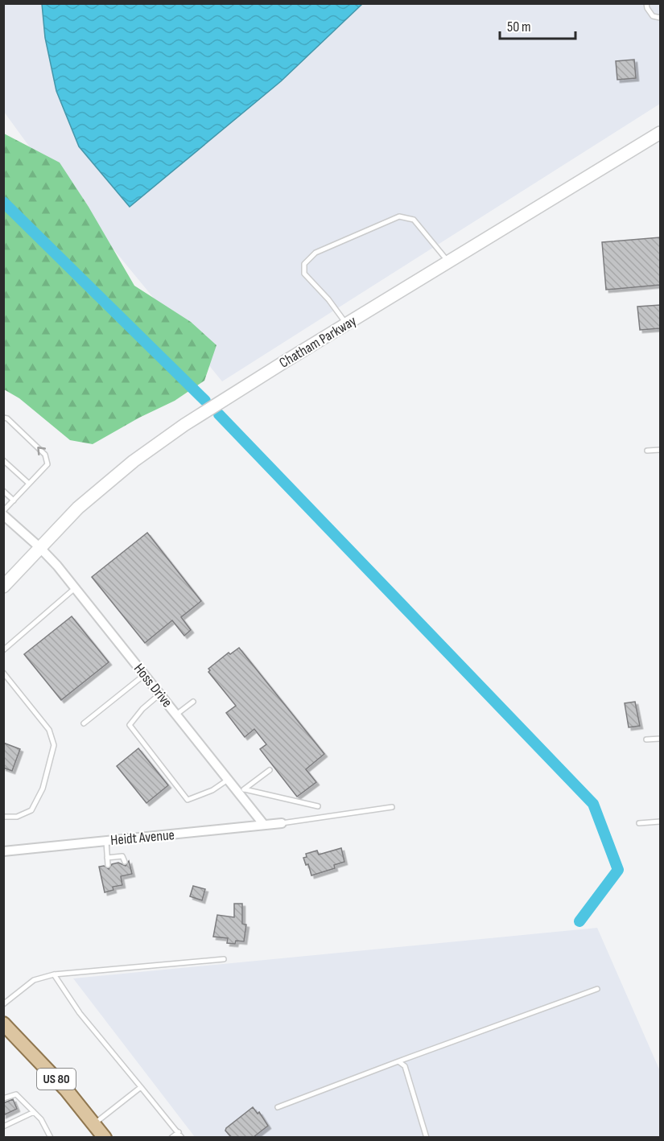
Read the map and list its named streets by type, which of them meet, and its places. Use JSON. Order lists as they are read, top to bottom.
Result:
{
  "streets": {
    "main road": ["Chatham Parkway", "US 80"],
    "street": ["Hoss Drive", "Heidt Avenue"]
  },
  "crossings": [
    ["Chatham Parkway", "Hoss Drive"],
    ["Hoss Drive", "Heidt Avenue"]
  ],
  "scale_bar": "50 m"
}
